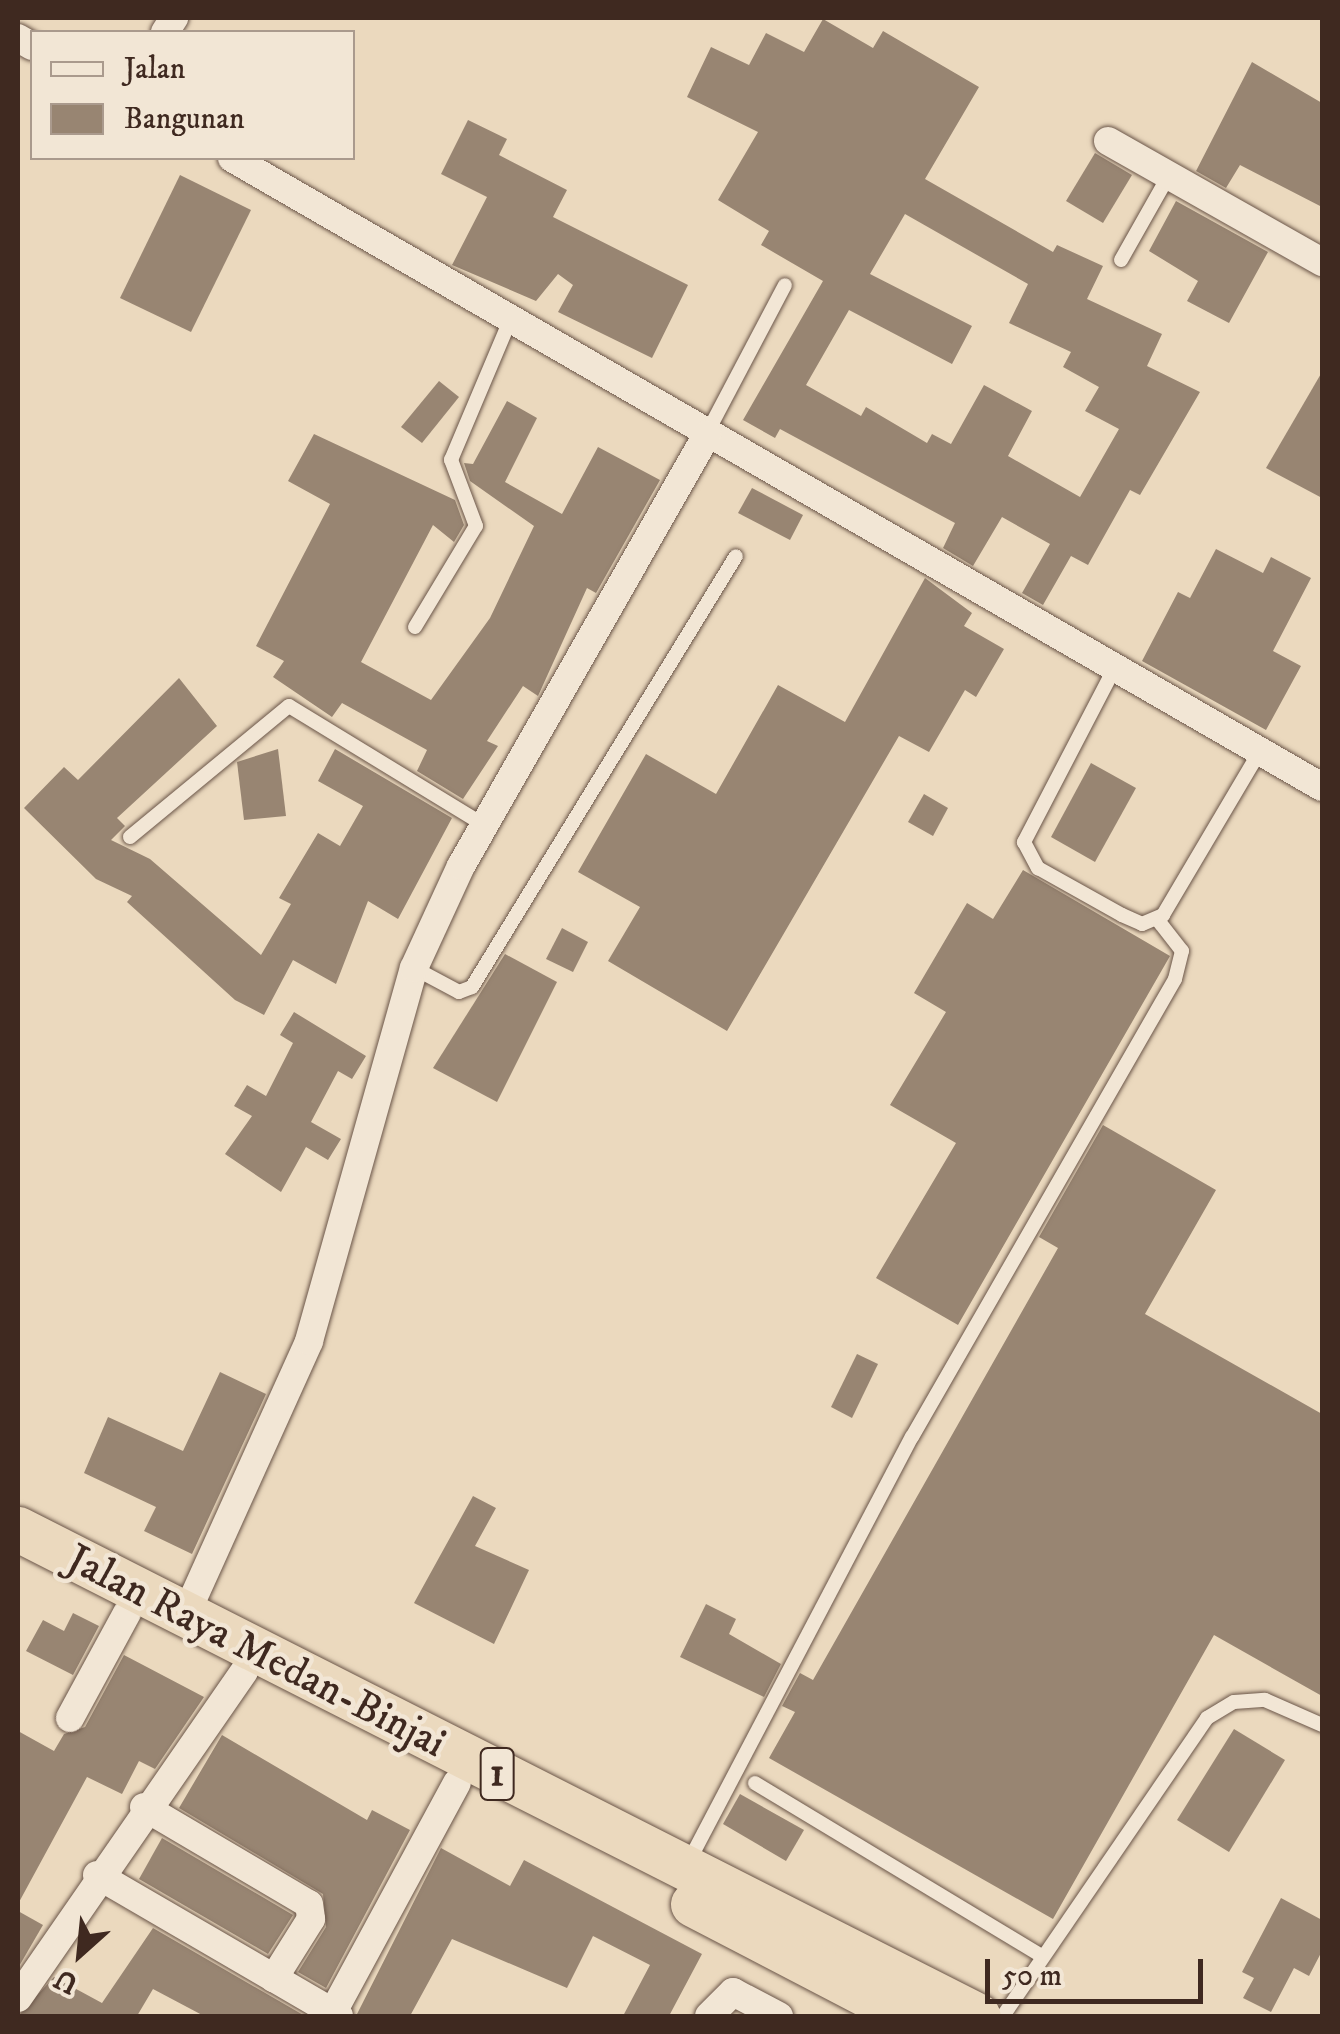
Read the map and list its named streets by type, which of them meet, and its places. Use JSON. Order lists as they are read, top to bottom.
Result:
{
  "streets": {
    "highway": ["Jalan Raya Medan-Binjai", "1"]
  },
  "legend": ["Jalan", "Bangunan"],
  "scale_bar": "50 m",
  "north": "bottom left"
}
